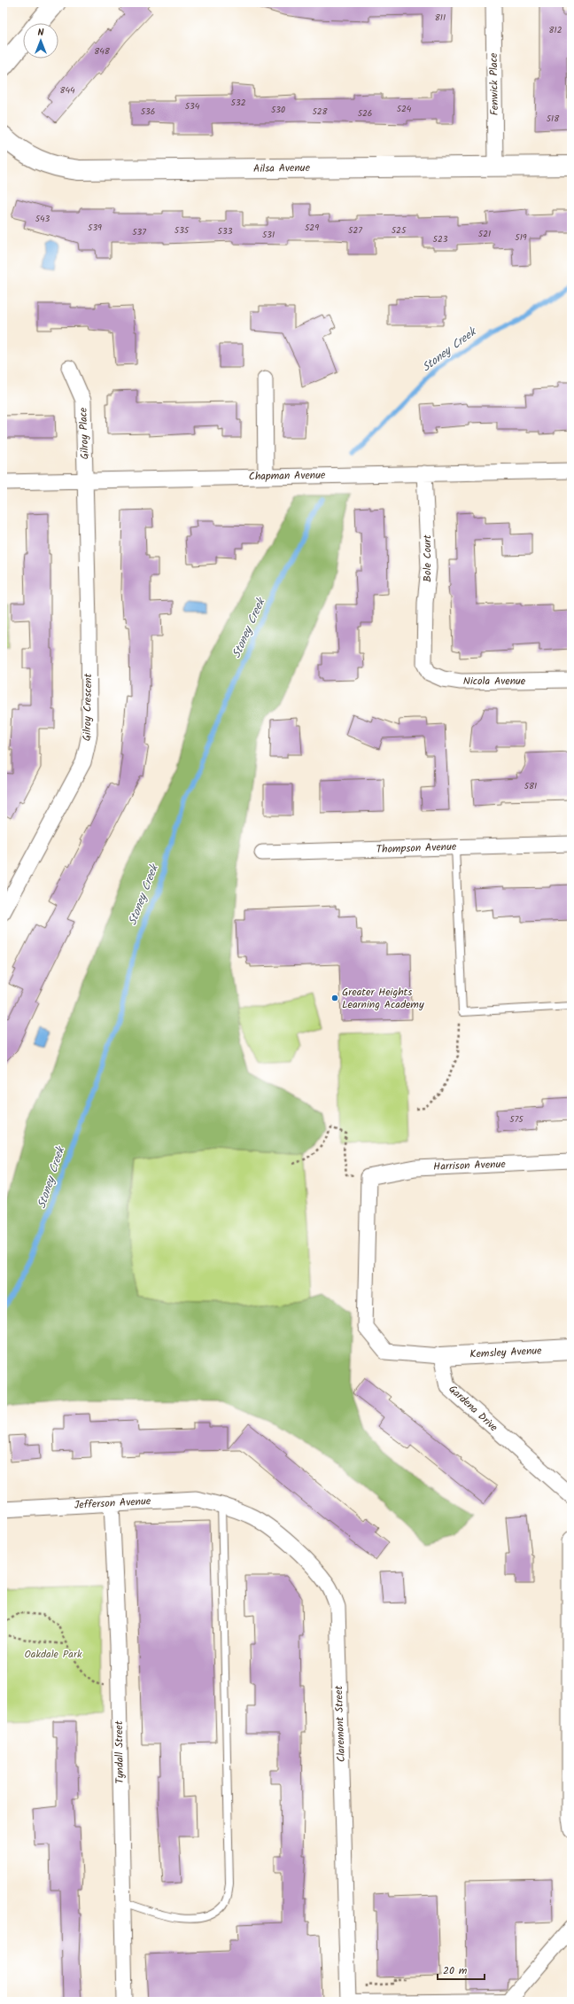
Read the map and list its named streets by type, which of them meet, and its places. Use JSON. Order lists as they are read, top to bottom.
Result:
{
  "streets": {
    "street": [
      "Fenwick Place",
      "Ailsa Avenue",
      "Gilroy Place",
      "Chapman Avenue",
      "Bole Court",
      "Nicola Avenue",
      "Gilroy Crescent",
      "Thompson Avenue",
      "Harrison Avenue",
      "Kemsley Avenue",
      "Gardena Drive",
      "Jefferson Avenue",
      "Claremont Street",
      "Tyndall Street"
    ]
  },
  "crossings": [
    ["Fenwick Place", "Ailsa Avenue"],
    ["Gilroy Place", "Chapman Avenue"],
    ["Gilroy Place", "Gilroy Crescent"],
    ["Chapman Avenue", "Bole Court"],
    ["Chapman Avenue", "Gilroy Crescent"],
    ["Bole Court", "Nicola Avenue"],
    ["Kemsley Avenue", "Gardena Drive"],
    ["Jefferson Avenue", "Claremont Street"],
    ["Jefferson Avenue", "Tyndall Street"]
  ],
  "water": ["Stoney Creek"],
  "parks": ["Oakdale Park"],
  "places": ["Greater Heights Learning Academy"],
  "house_numbers": [
    "811",
    "812",
    "848",
    "844",
    "532",
    "534",
    "524",
    "530",
    "536",
    "528",
    "526",
    "518",
    "543",
    "539",
    "529",
    "535",
    "527",
    "525",
    "533",
    "537",
    "521",
    "531",
    "519",
    "523",
    "581",
    "575"
  ],
  "scale_bar": "20 m",
  "north": "top"
}
